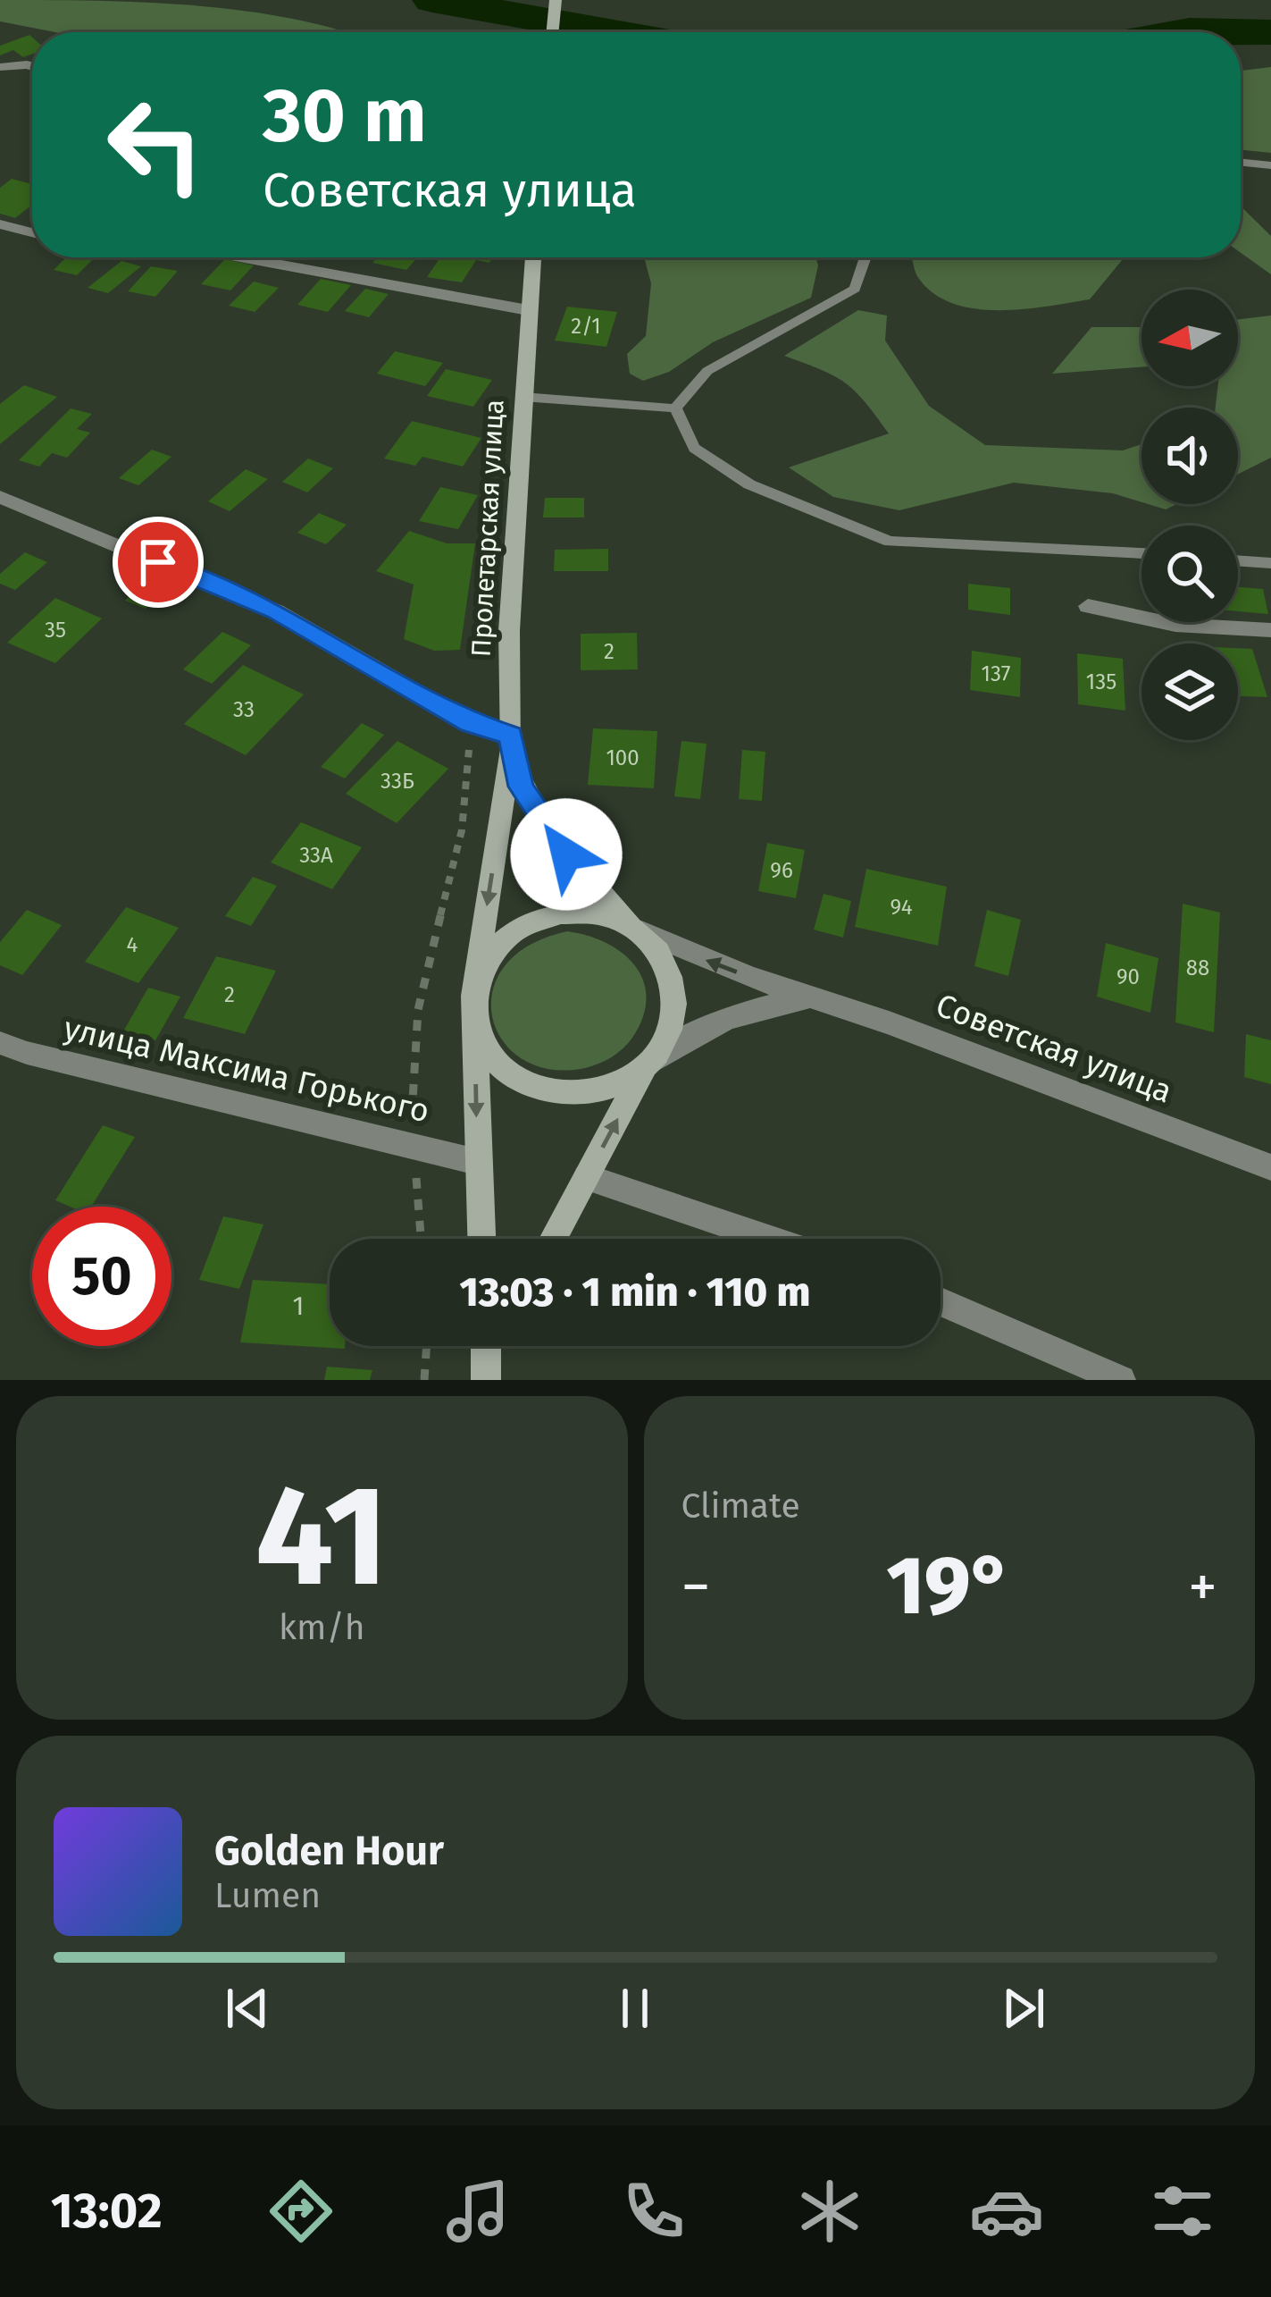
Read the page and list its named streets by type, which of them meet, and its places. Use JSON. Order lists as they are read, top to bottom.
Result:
{
  "streets": {
    "main road": ["Пролетарская улица"],
    "street": ["Советская улица", "улица Максима Горького"]
  },
  "crossings": [
    ["Пролетарская улица", "Советская улица"]
  ],
  "house_numbers": [
    "2/1",
    "35",
    "2",
    "137",
    "135",
    "33",
    "100",
    "33Б",
    "33А",
    "96",
    "94",
    "4",
    "88",
    "90",
    "2",
    "1"
  ],
  "north": "left",
  "page": {
    "turn": ["30 m", "Советская улица"],
    "limit": "50",
    "trip": "13:03 · 1 min · 110 m",
    "tile": [
      ["41", "km/h"],
      "Climate"
    ],
    "heat": ["−", "19°", "+"],
    "song": ["Golden Hour", "Lumen"],
    "tabs": "13:02"
  }
}
